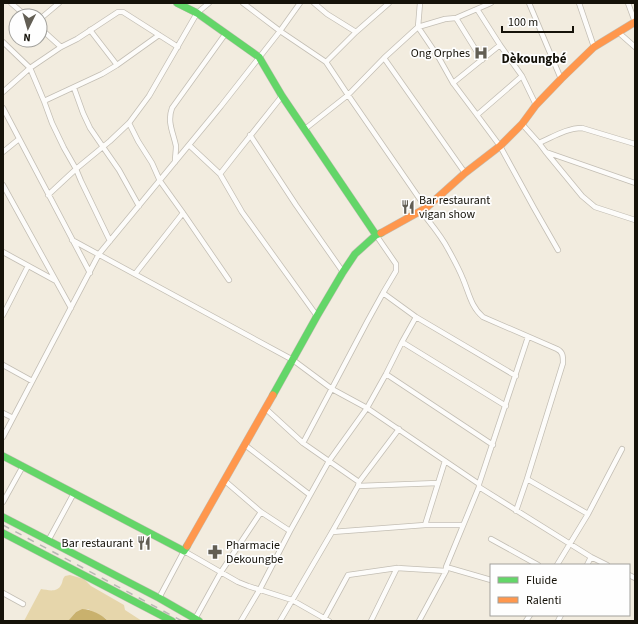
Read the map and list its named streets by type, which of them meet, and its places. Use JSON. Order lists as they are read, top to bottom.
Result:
{
  "districts": ["Dèkoungbé"],
  "places": {
    "hospital": ["Ong Orphes"],
    "restaurant": ["Bar restaurant vigan show", "Bar restaurant"],
    "pharmacy": ["Pharmacie Dekoungbe"]
  },
  "legend": ["Fluide", "Ralenti"],
  "scale_bar": "100 m",
  "north": "bottom"
}
